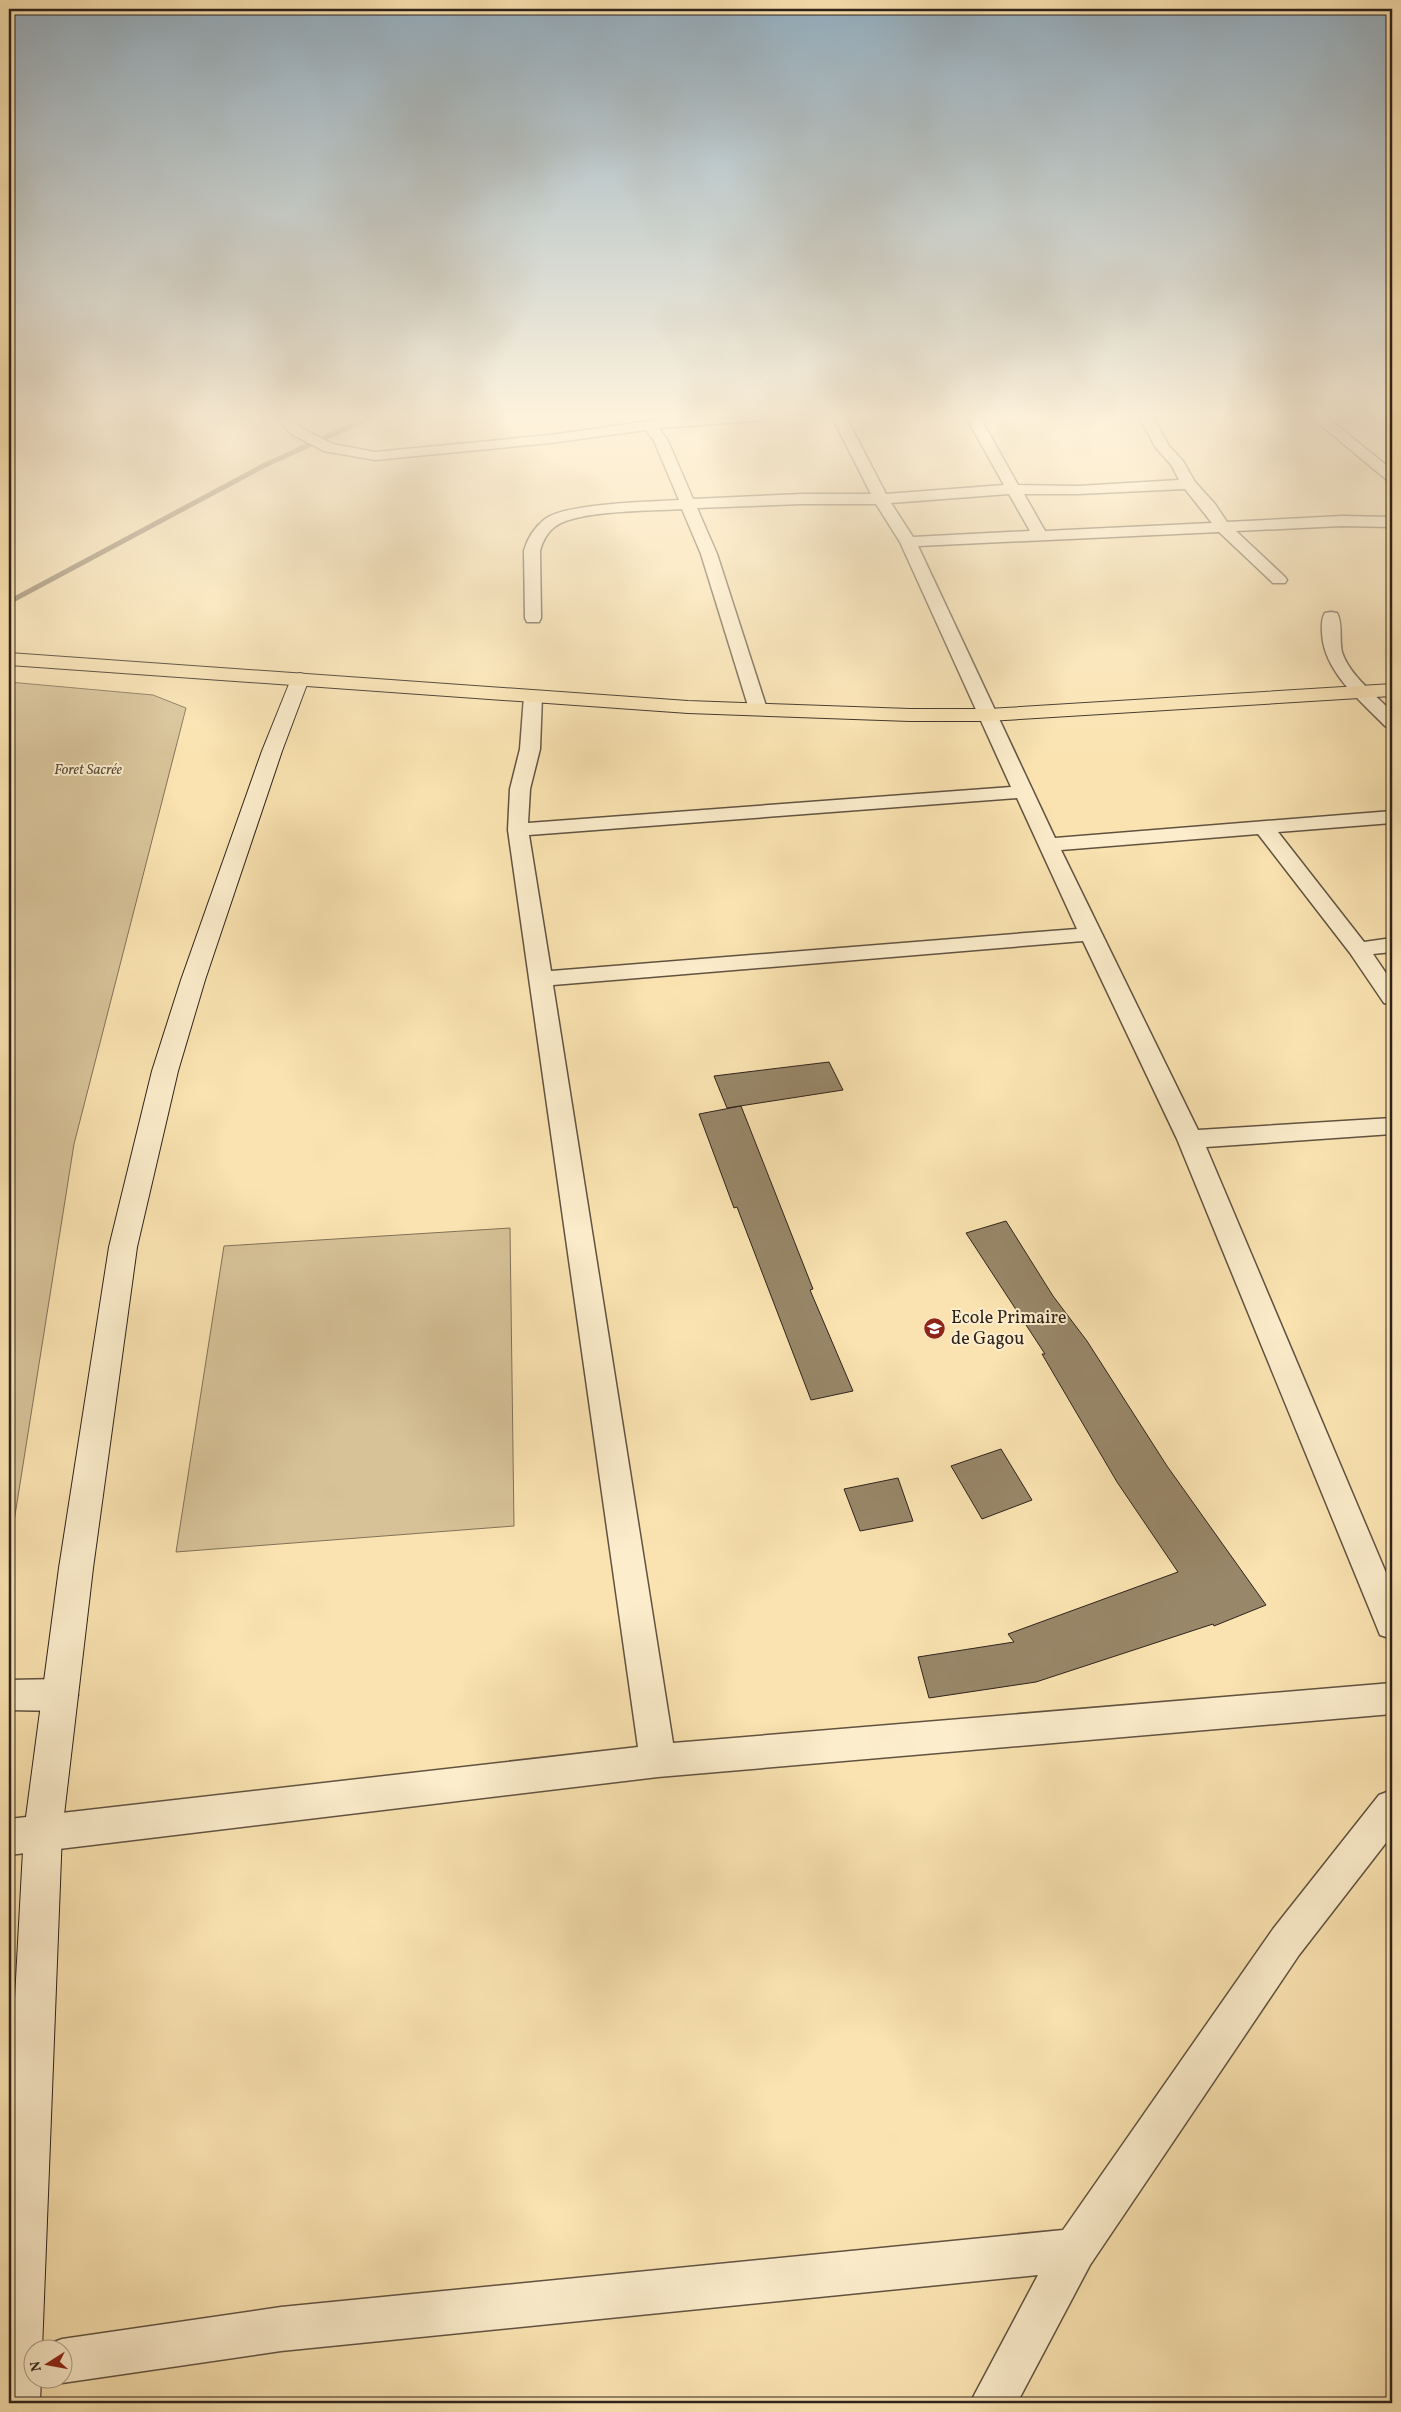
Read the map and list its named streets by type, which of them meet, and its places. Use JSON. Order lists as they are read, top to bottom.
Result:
{
  "parks": ["Foret Sacrée"],
  "places": {
    "school or university": ["Ecole Primaire de Gagou"]
  },
  "north": "left"
}
